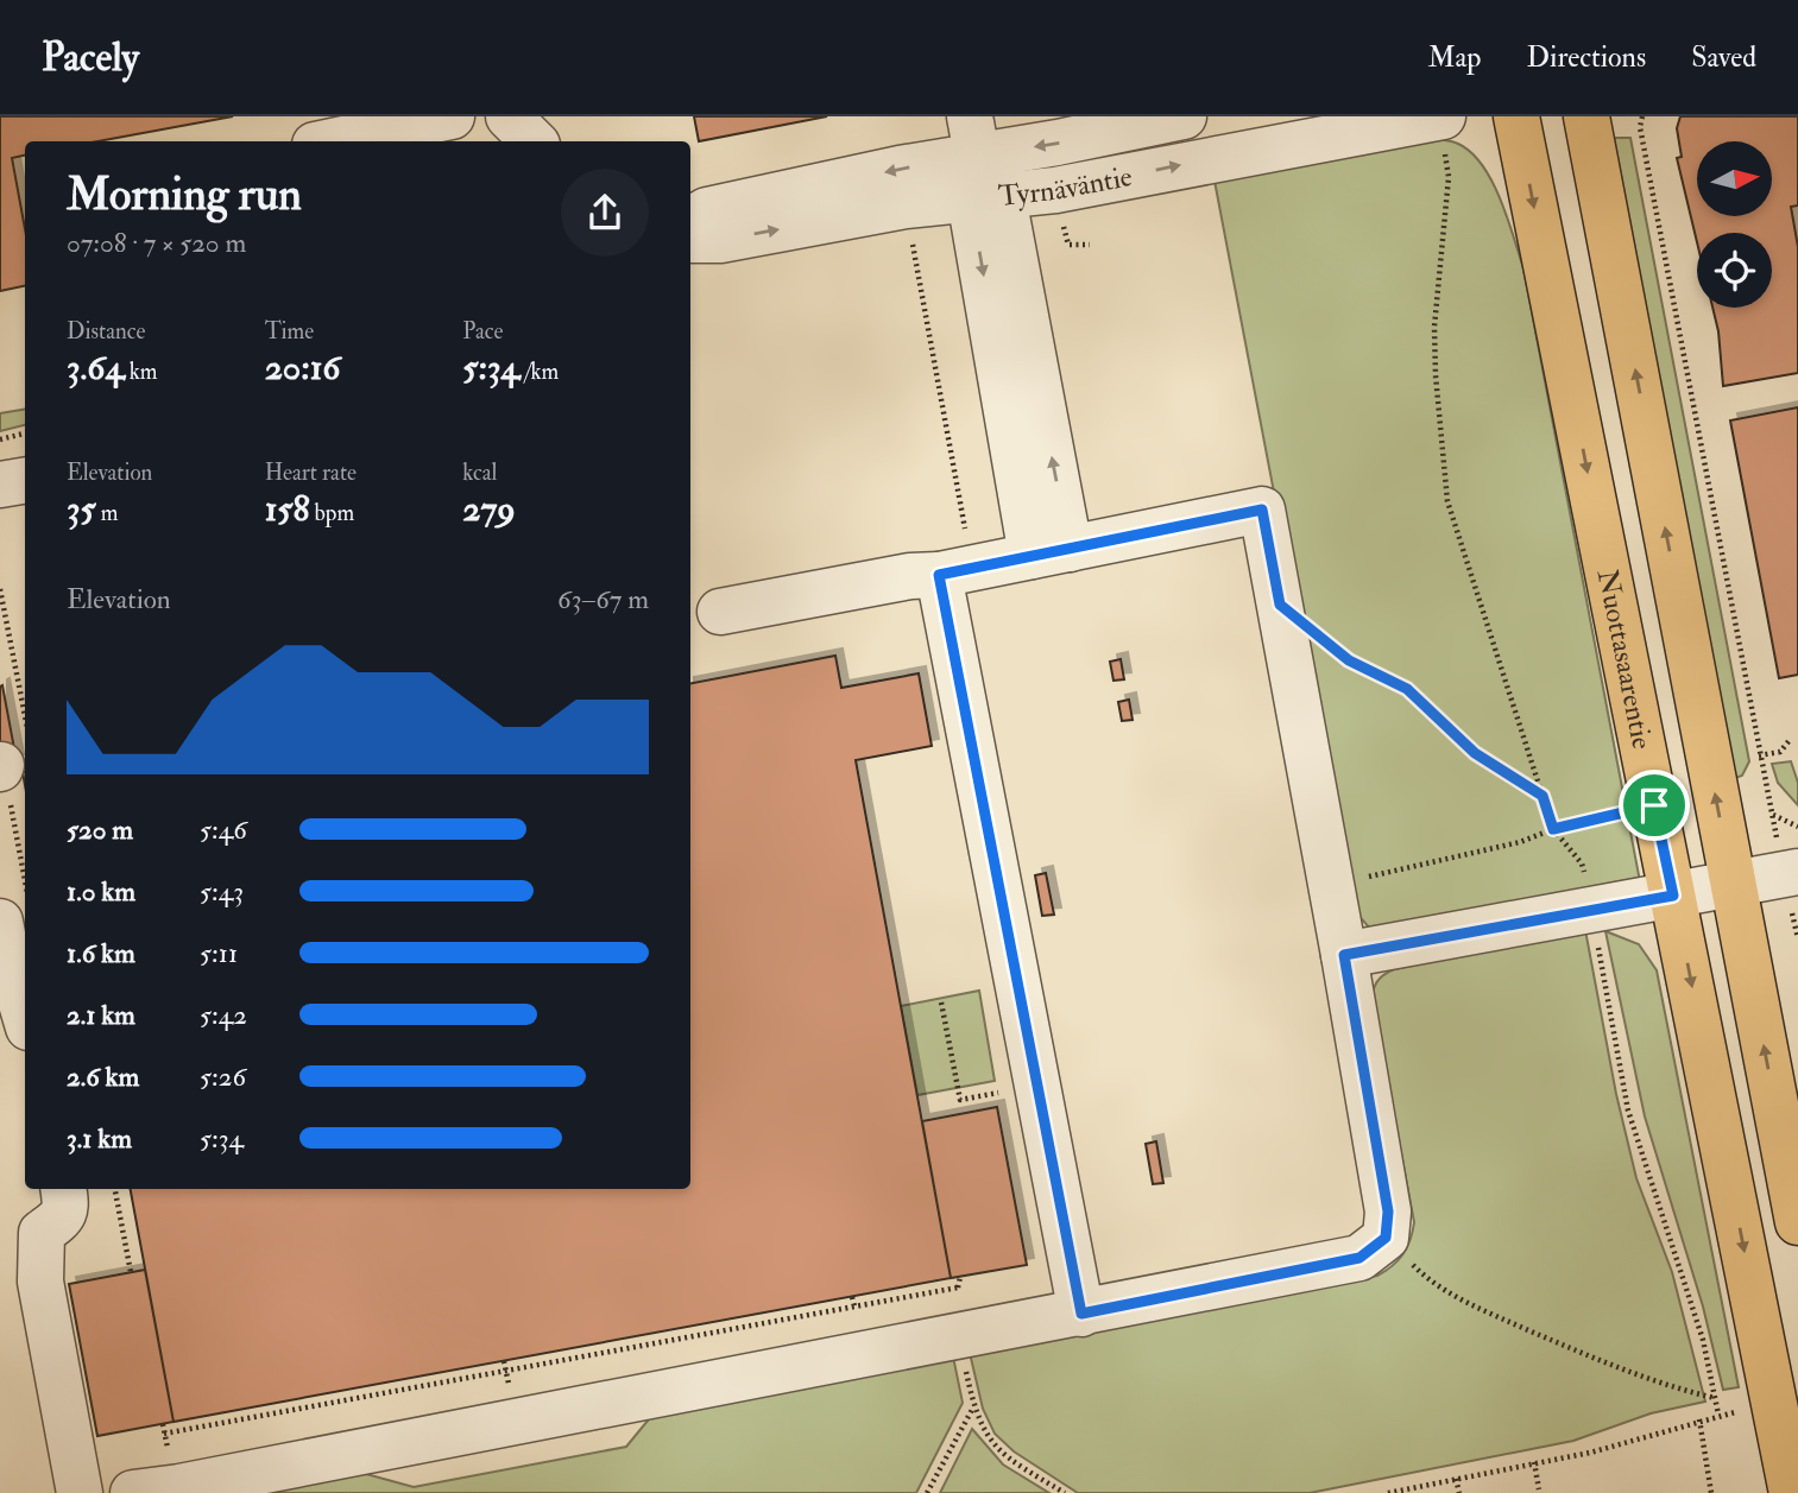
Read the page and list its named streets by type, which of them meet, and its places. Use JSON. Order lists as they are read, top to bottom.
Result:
{
  "streets": {
    "main road": ["Nuottasaarentie"],
    "street": ["Tyrnäväntie"]
  },
  "north": "right",
  "page": {
    "header": "Pacely",
    "nav": ["Map", "Directions", "Saved"],
    "heading": ["Morning run", "07:08 · 7 × 520 m"],
    "stats": [
      ["Distance", "3.64 km"],
      ["Time", "20:16"],
      ["Pace", "5:34 /km"],
      ["Elevation", "35 m"],
      ["Heart rate", "158 bpm"],
      ["kcal", "279"]
    ],
    "chart": ["Elevation", "63–67 m"],
    "list": [
      {
        "name": "520 m",
        "note": "5:46"
      },
      {
        "name": "1.0 km",
        "note": "5:43"
      },
      {
        "name": "1.6 km",
        "note": "5:11"
      },
      {
        "name": "2.1 km",
        "note": "5:42"
      },
      {
        "name": "2.6 km",
        "note": "5:26"
      },
      {
        "name": "3.1 km",
        "note": "5:34"
      }
    ]
  }
}
